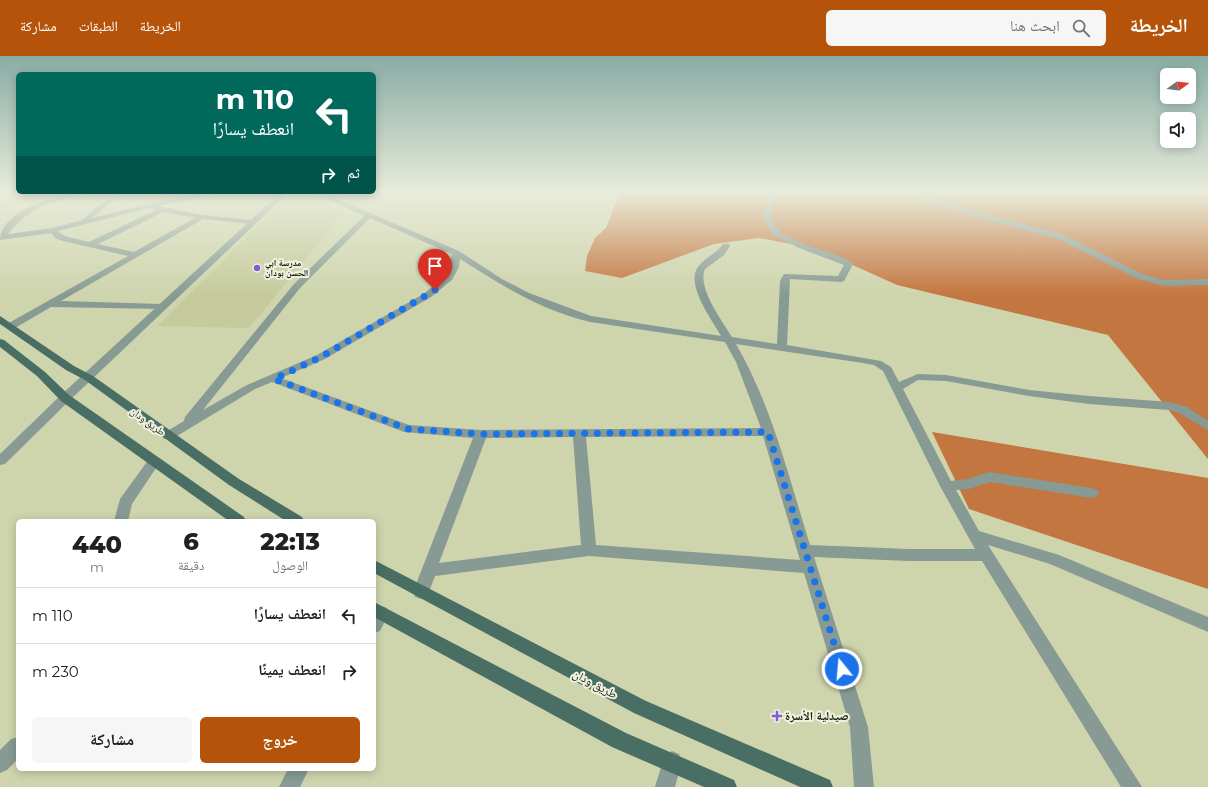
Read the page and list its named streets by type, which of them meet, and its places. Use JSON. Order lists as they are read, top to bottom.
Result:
{
  "streets": {
    "main road": ["طريق ودان"]
  },
  "places": {
    "other": ["مدرسة ابي الحسن بودان"],
    "health": ["صيدلية الأسرة"]
  },
  "north": "right",
  "page": {
    "header": "الخريطة",
    "search": "ابحث هنا",
    "nav": ["الخريطة", "الطبقات", "مشاركة"],
    "turn": ["110 m", "انعطف يسارًا"],
    "then": "ثم",
    "eta": [
      "22:13",
      "الوصول",
      "6",
      "دقيقة",
      "440",
      "m"
    ],
    "list": [
      {
        "name": "انعطف يسارًا",
        "value": "110 m"
      },
      {
        "name": "انعطف يمينًا",
        "value": "230 m"
      }
    ],
    "buttons": ["خروج", "مشاركة"]
  }
}
